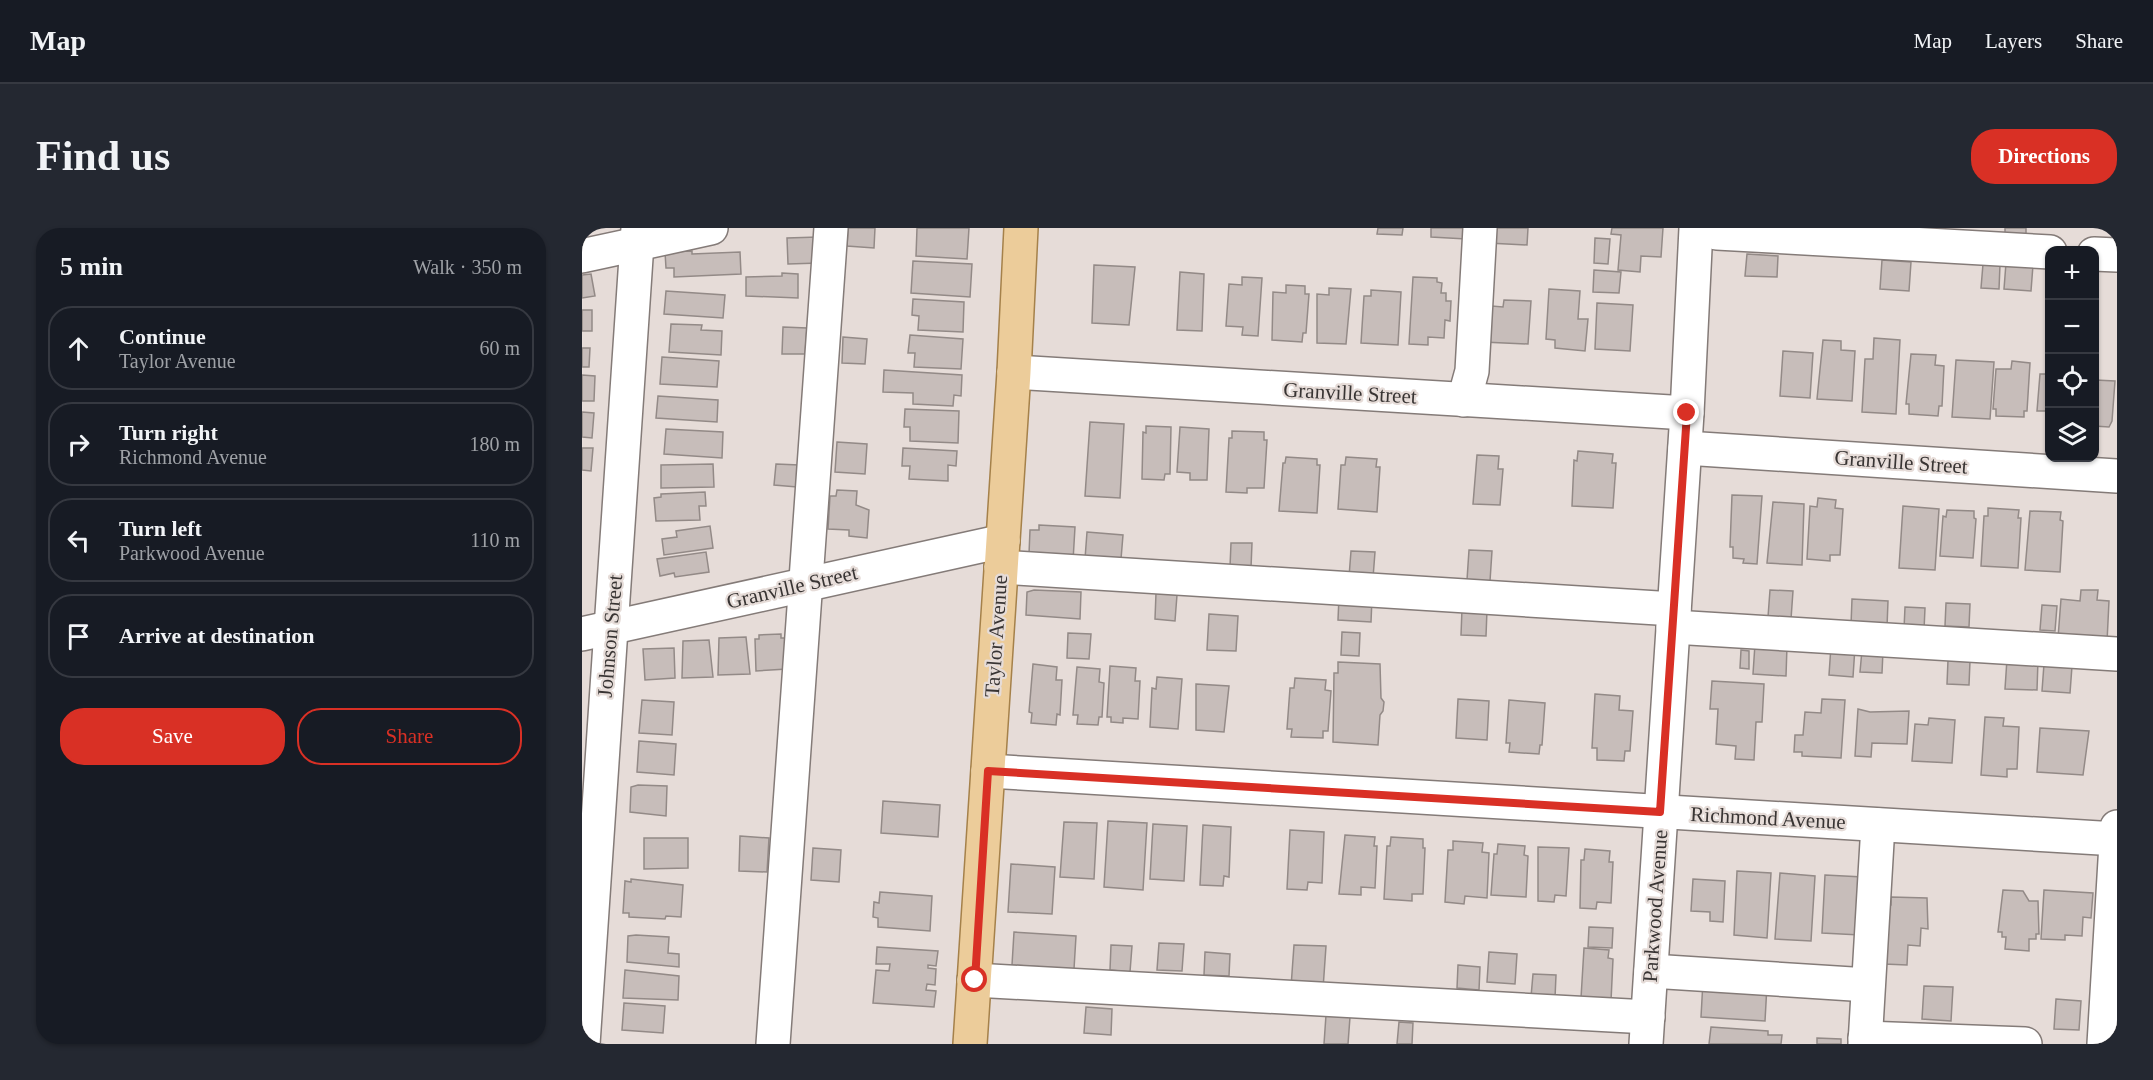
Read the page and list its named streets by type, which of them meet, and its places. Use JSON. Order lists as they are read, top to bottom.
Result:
{
  "streets": {
    "main road": ["Taylor Avenue"],
    "street": [
      "Granville Street",
      "Johnson Street",
      "Richmond Avenue",
      "Parkwood Avenue"
    ]
  },
  "crossings": [
    ["Granville Street", "Johnson Street"],
    ["Granville Street", "Taylor Avenue"],
    ["Granville Street", "Parkwood Avenue"],
    ["Taylor Avenue", "Richmond Avenue"],
    ["Richmond Avenue", "Parkwood Avenue"]
  ],
  "page": {
    "header": "Map",
    "nav": ["Map", "Layers", "Share"],
    "buttons": [
      "Directions",
      ["Save", "Share"]
    ],
    "title": "Find us",
    "heading": ["5 min", "Walk · 350 m"],
    "map_buttons": ["+", "−"],
    "list": [
      ["Continue", "Taylor Avenue", "60 m"],
      ["Turn right", "Richmond Avenue", "180 m"],
      ["Turn left", "Parkwood Avenue", "110 m"],
      "Arrive at destination"
    ]
  }
}
